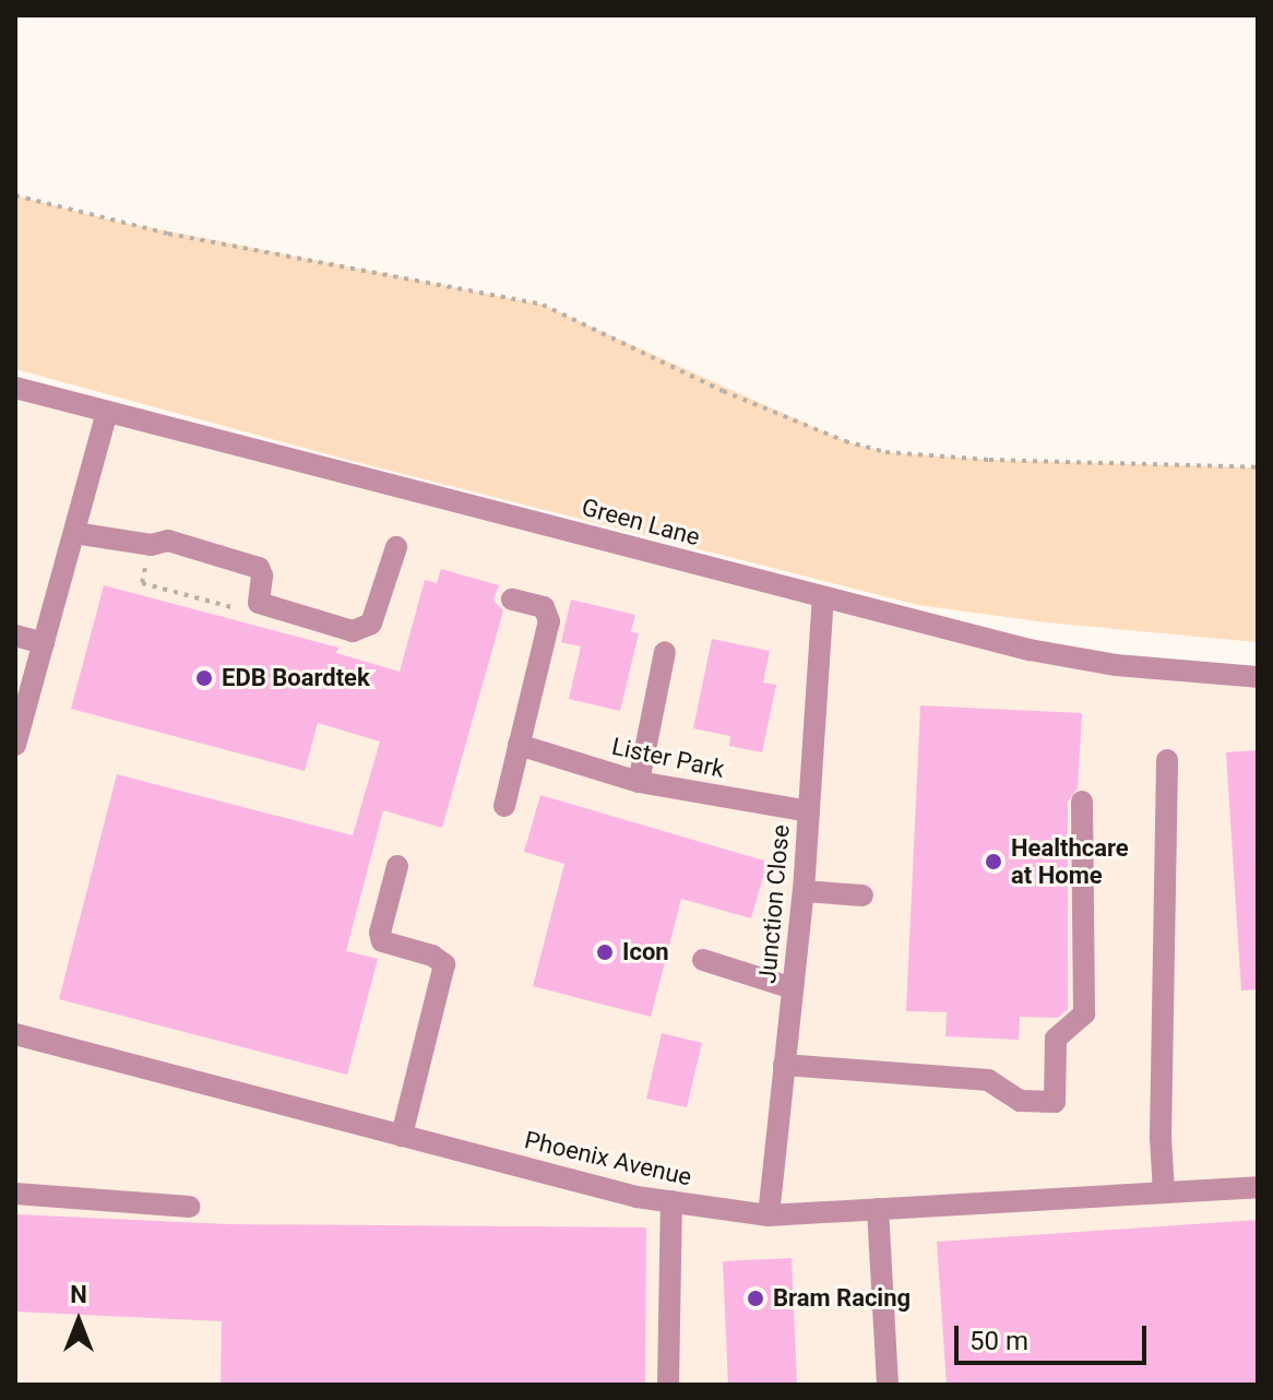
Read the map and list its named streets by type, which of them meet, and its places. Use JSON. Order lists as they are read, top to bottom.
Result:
{
  "streets": {
    "street": [
      "Green Lane",
      "Lister Park",
      "Junction Close",
      "Phoenix Avenue"
    ]
  },
  "crossings": [
    ["Green Lane", "Junction Close"],
    ["Lister Park", "Junction Close"],
    ["Junction Close", "Phoenix Avenue"]
  ],
  "places": [
    "EDB Boardtek",
    "Healthcare at Home",
    "Icon",
    "Bram Racing"
  ],
  "scale_bar": "50 m",
  "north": "top"
}
